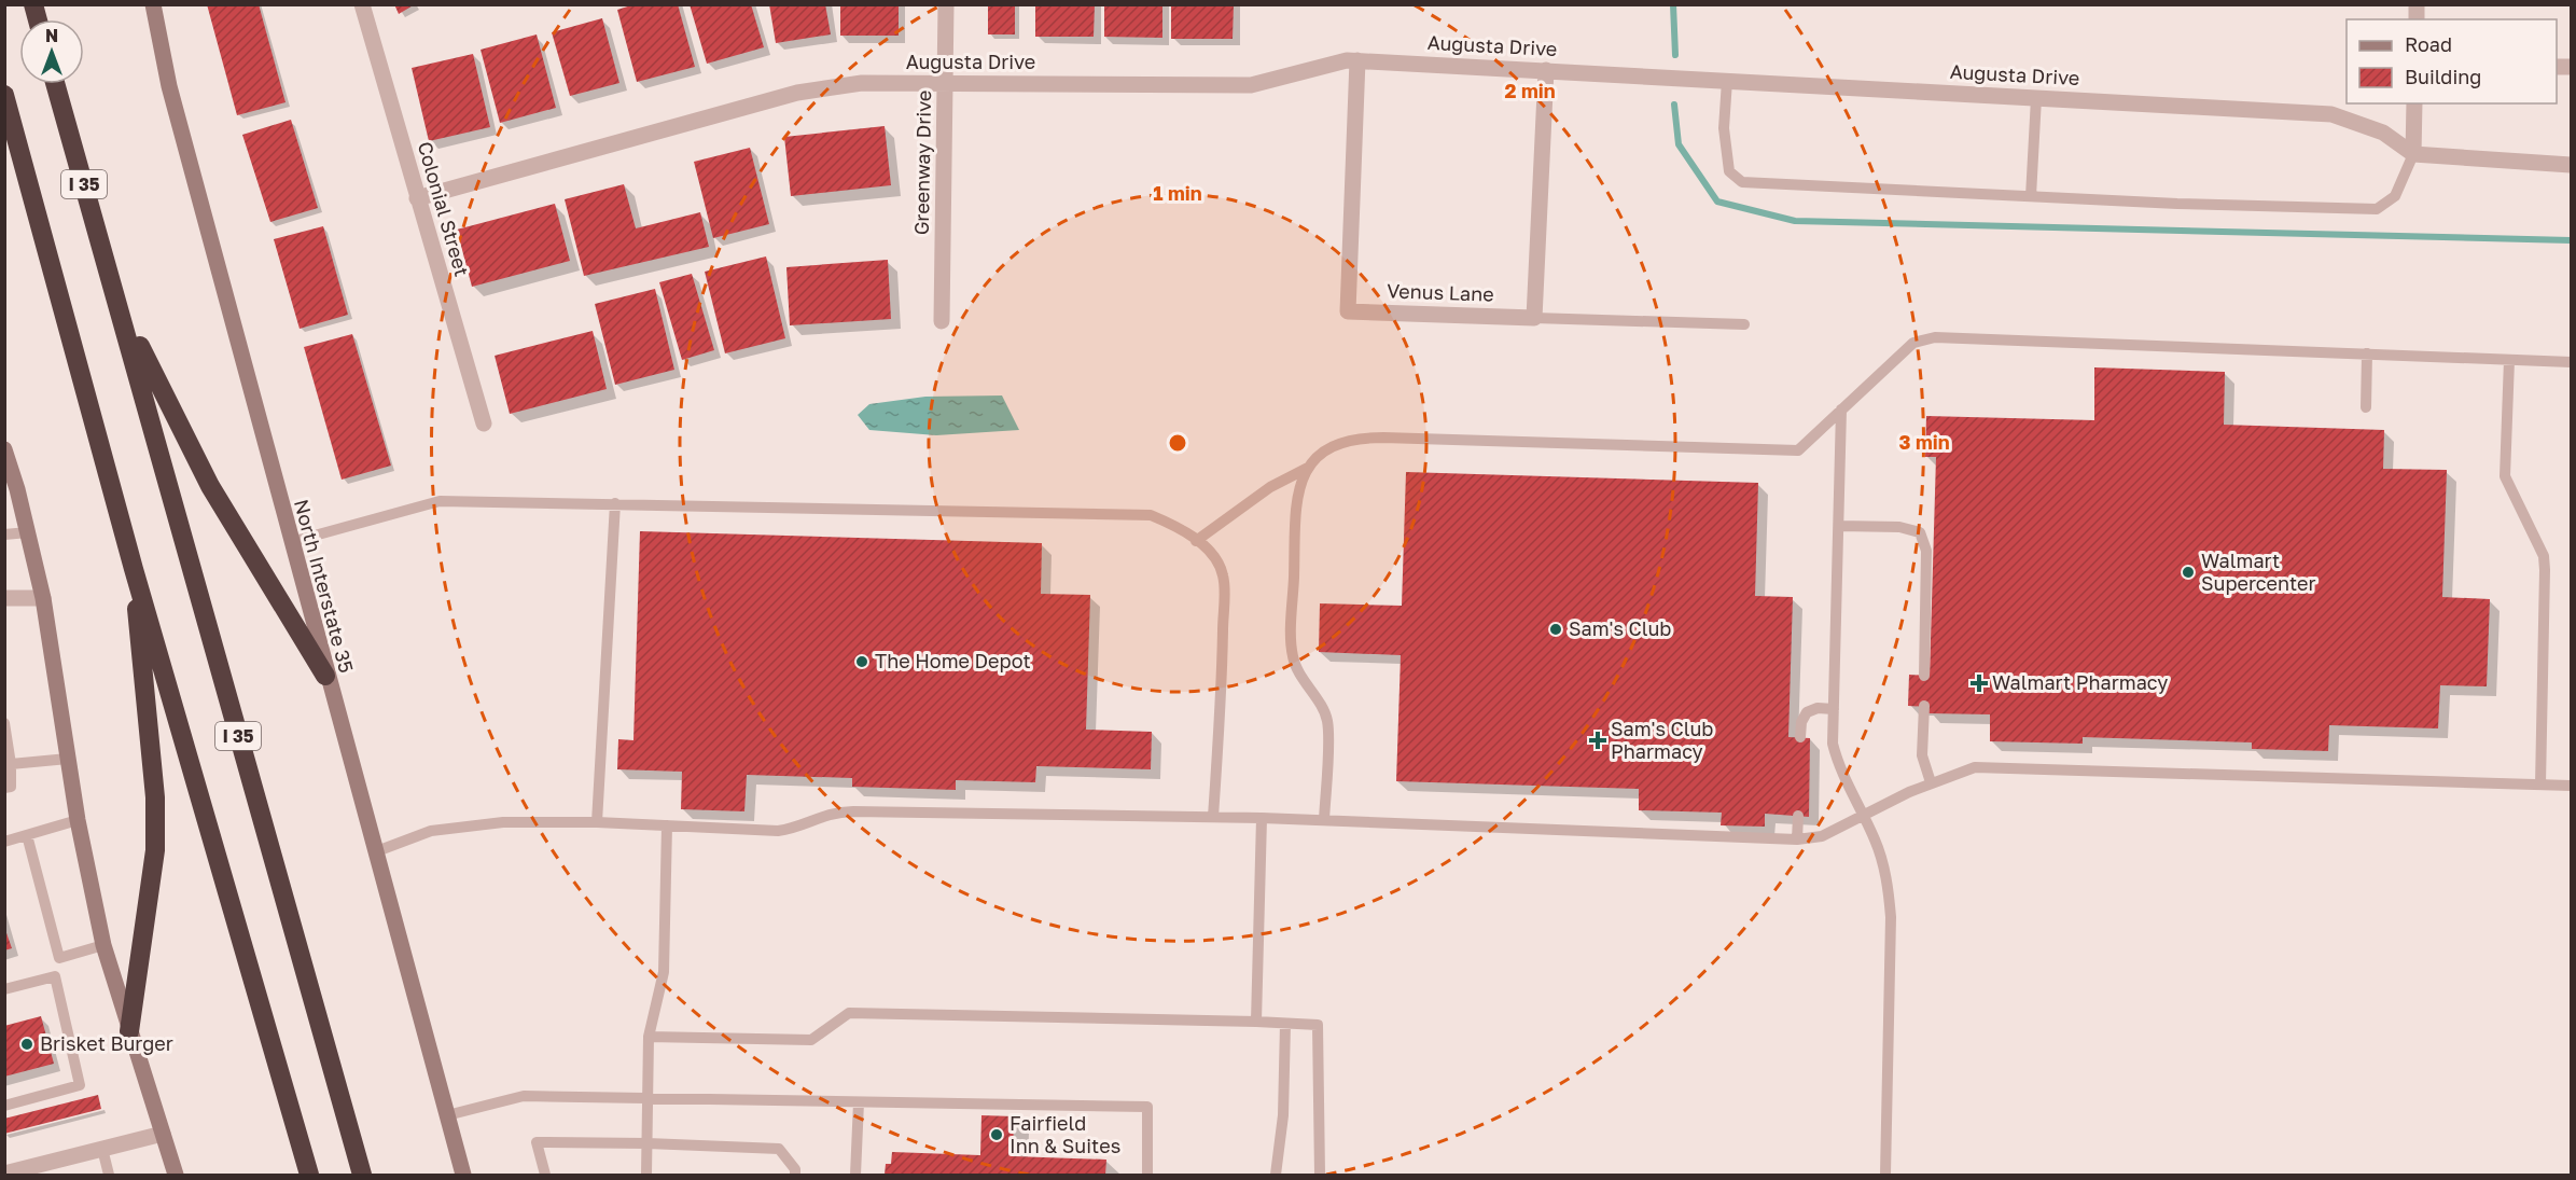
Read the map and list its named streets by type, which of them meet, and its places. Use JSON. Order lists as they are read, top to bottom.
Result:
{
  "streets": {
    "highway": ["I 35"],
    "main road": ["North Interstate 35"],
    "street": [
      "Augusta Drive",
      "Greenway Drive",
      "Colonial Street",
      "Venus Lane"
    ]
  },
  "crossings": [
    ["Augusta Drive", "Greenway Drive"],
    ["Augusta Drive", "Colonial Street"],
    ["Augusta Drive", "Venus Lane"]
  ],
  "places": {
    "other": [
      "Walmart Supercenter",
      "Sam's Club",
      "The Home Depot",
      "Brisket Burger",
      "Fairfield Inn & Suites"
    ],
    "health": ["Walmart Pharmacy", "Sam's Club Pharmacy"]
  },
  "legend": ["Road", "Building"],
  "north": "top",
  "rings": ["2 min", "1 min", "3 min"]
}
